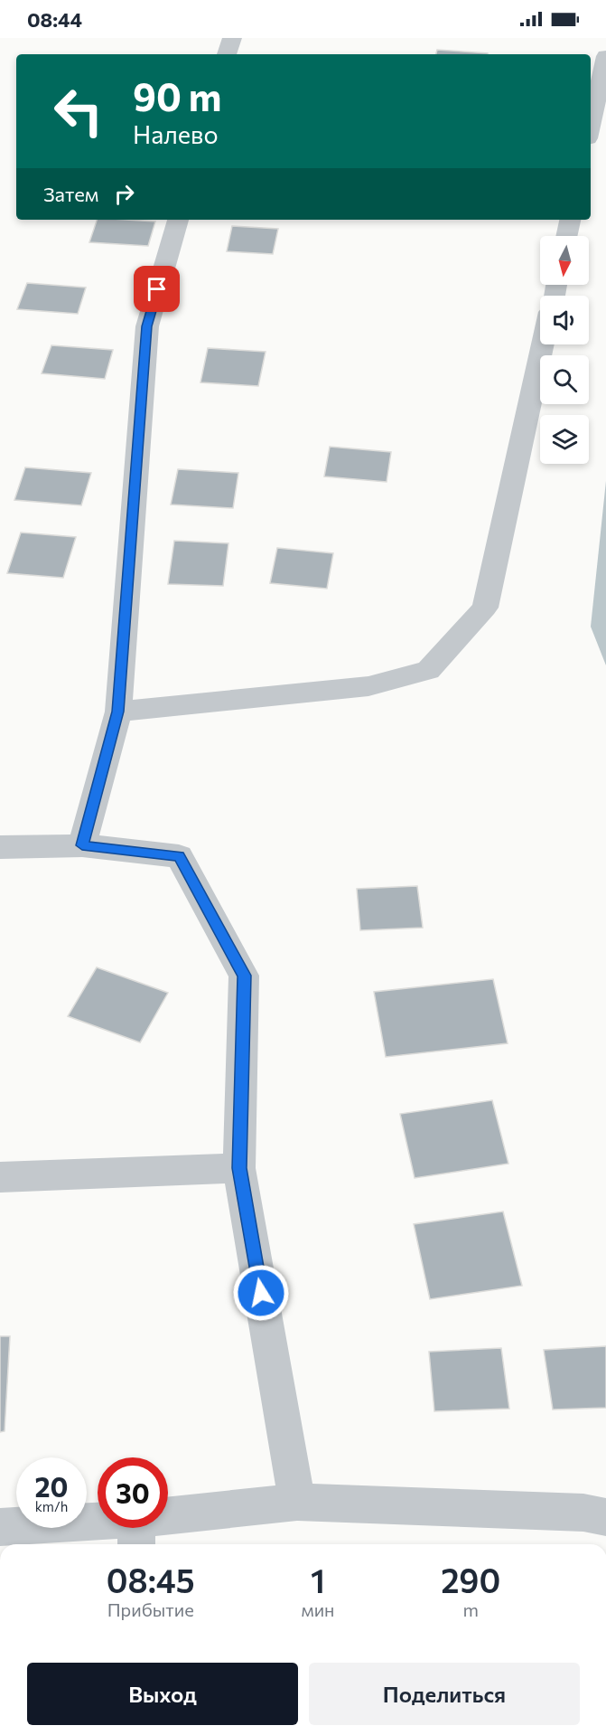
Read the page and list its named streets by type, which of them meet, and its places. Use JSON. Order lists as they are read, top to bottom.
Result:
{
  "north": "bottom",
  "page": {
    "status": "08:44",
    "turn": ["90 m", "Налево"],
    "then": "Затем",
    "speed": "20 km/h",
    "limit": "30",
    "eta": [
      "08:45",
      "Прибытие",
      "1",
      "мин",
      "290",
      "m"
    ],
    "buttons": ["Выход", "Поделиться"]
  }
}
